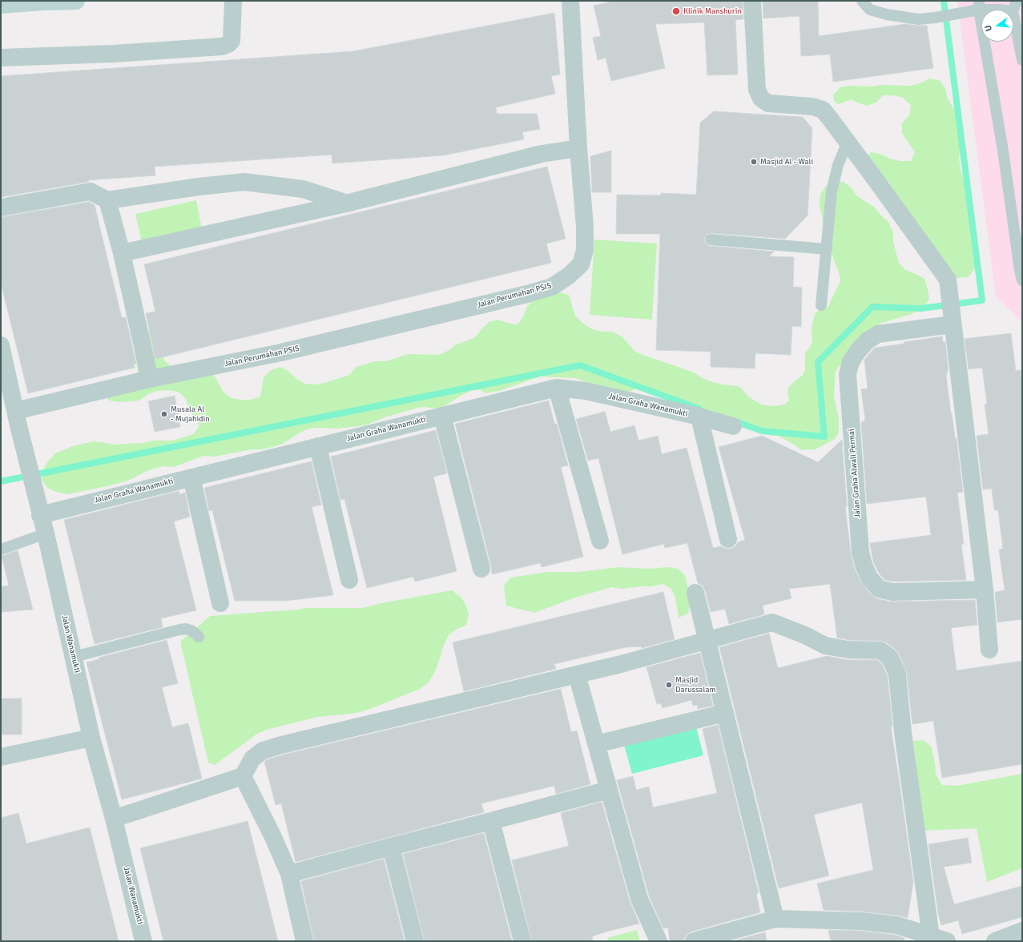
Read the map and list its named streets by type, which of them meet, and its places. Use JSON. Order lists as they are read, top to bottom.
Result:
{
  "streets": {
    "street": [
      "Jalan Perumahan PSIS",
      "Jalan Graha Wanamukti",
      "Jalan Graha Alwali Permai",
      "Jalan Wanamukti"
    ]
  },
  "crossings": [
    ["Jalan Perumahan PSIS", "Jalan Wanamukti"],
    ["Jalan Graha Wanamukti", "Jalan Wanamukti"]
  ],
  "places": [
    "Klinik Manshurin",
    "Masjid Al - Wali",
    "Musala Al - Mujahidin",
    "Masjid Darussalam"
  ],
  "north": "left"
}
